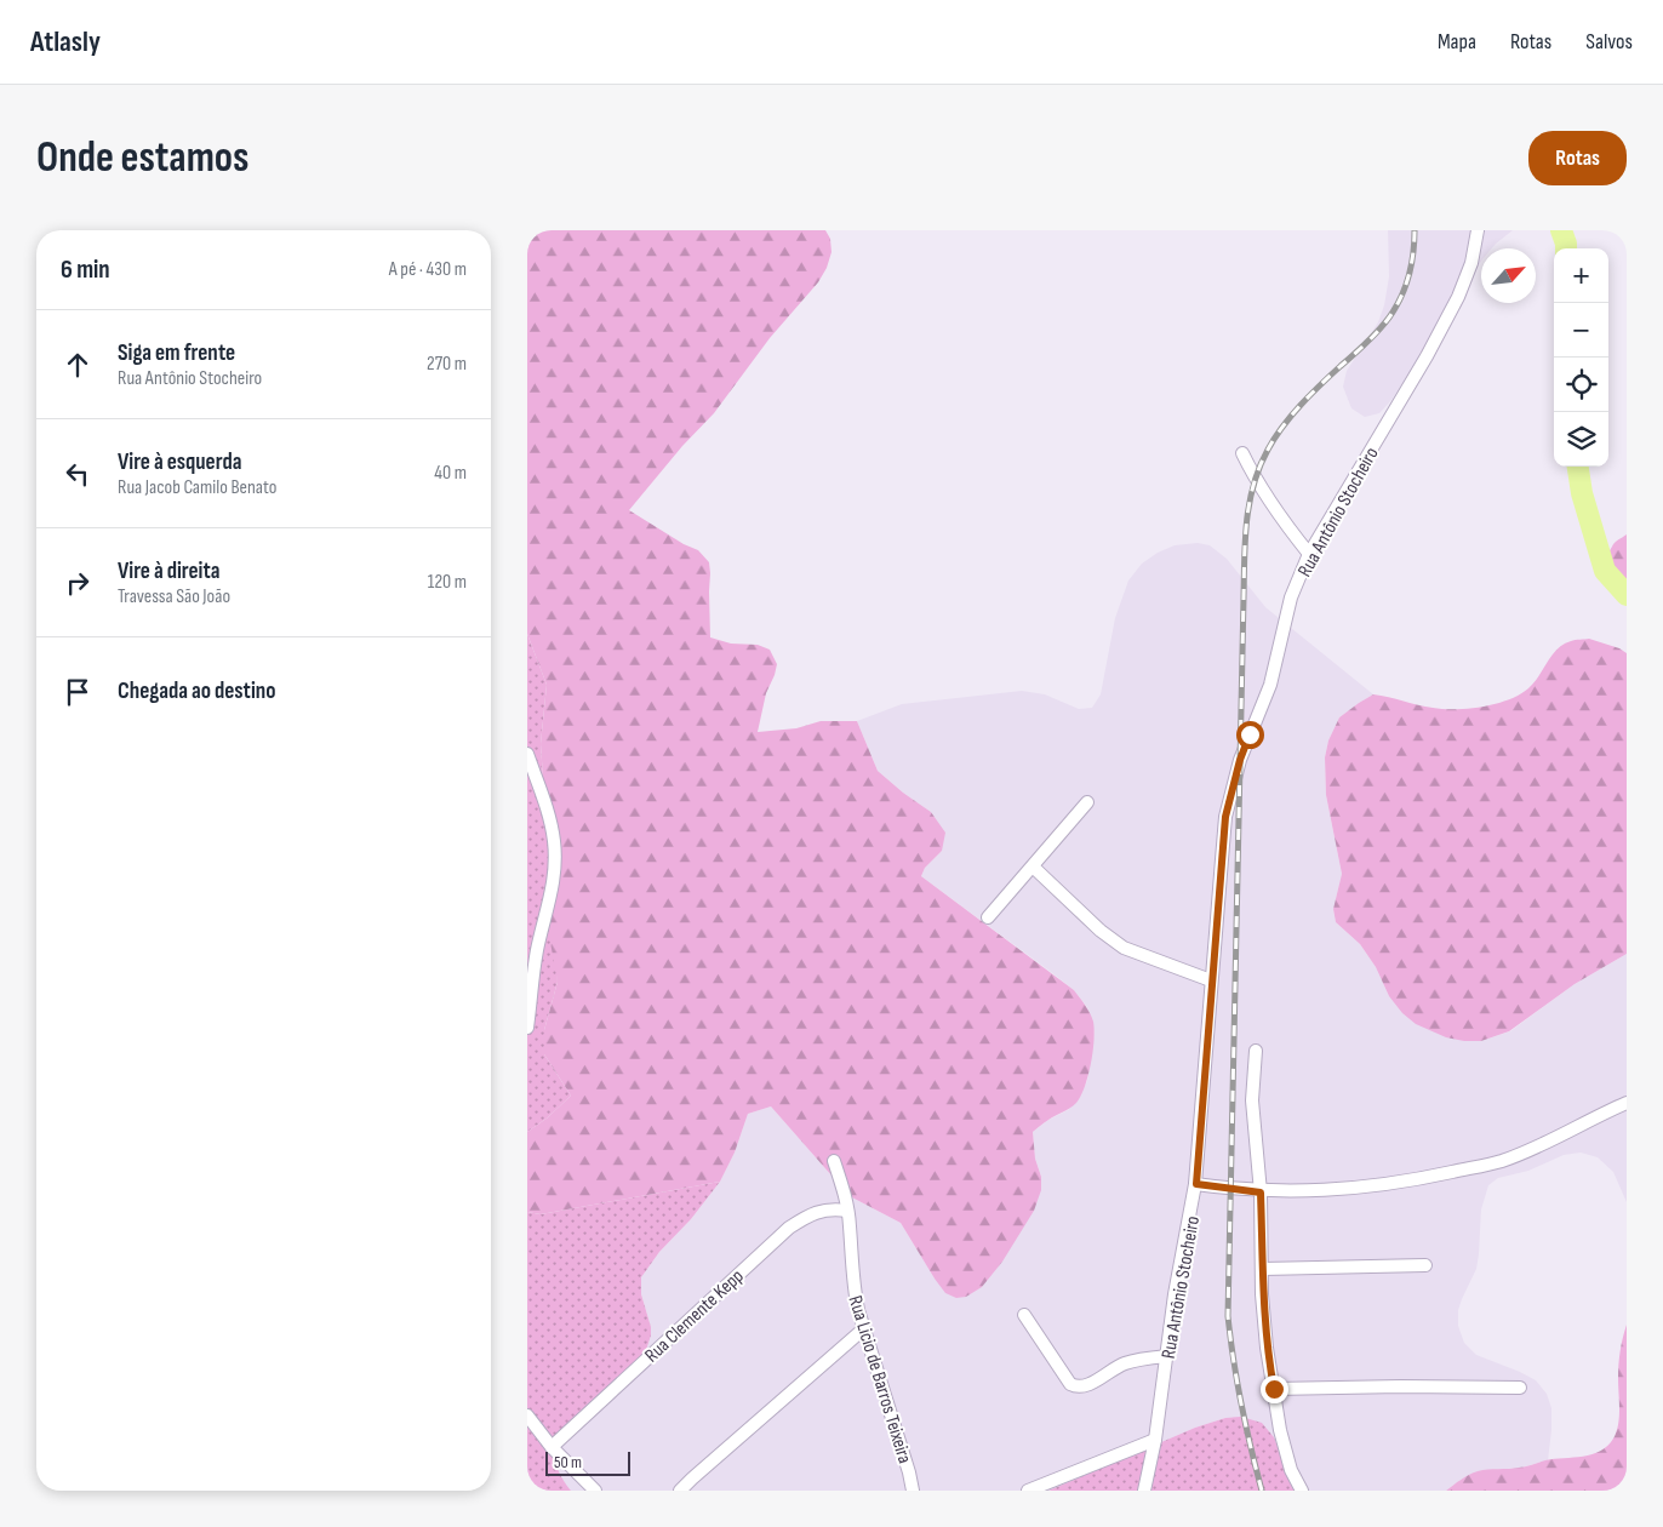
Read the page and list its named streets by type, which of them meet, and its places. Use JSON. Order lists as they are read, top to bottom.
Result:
{
  "streets": {
    "street": ["Rua Antônio Stocheiro", "Rua Clemente Kepp", "Rua Licio de Barros Teixeira"]
  },
  "crossings": [
    ["Rua Clemente Kepp", "Rua Licio de Barros Teixeira"]
  ],
  "scale_bar": "50 m",
  "north": "top right",
  "page": {
    "header": "Atlasly",
    "nav": ["Mapa", "Rotas", "Salvos"],
    "buttons": "Rotas",
    "title": "Onde estamos",
    "heading": ["6 min", "A pé · 430 m"],
    "map_buttons": ["+", "−"],
    "list": [
      ["Siga em frente", "Rua Antônio Stocheiro", "270 m"],
      ["Vire à esquerda", "Rua Jacob Camilo Benato", "40 m"],
      ["Vire à direita", "Travessa São João", "120 m"],
      "Chegada ao destino"
    ],
    "scale": "50 m"
  }
}
